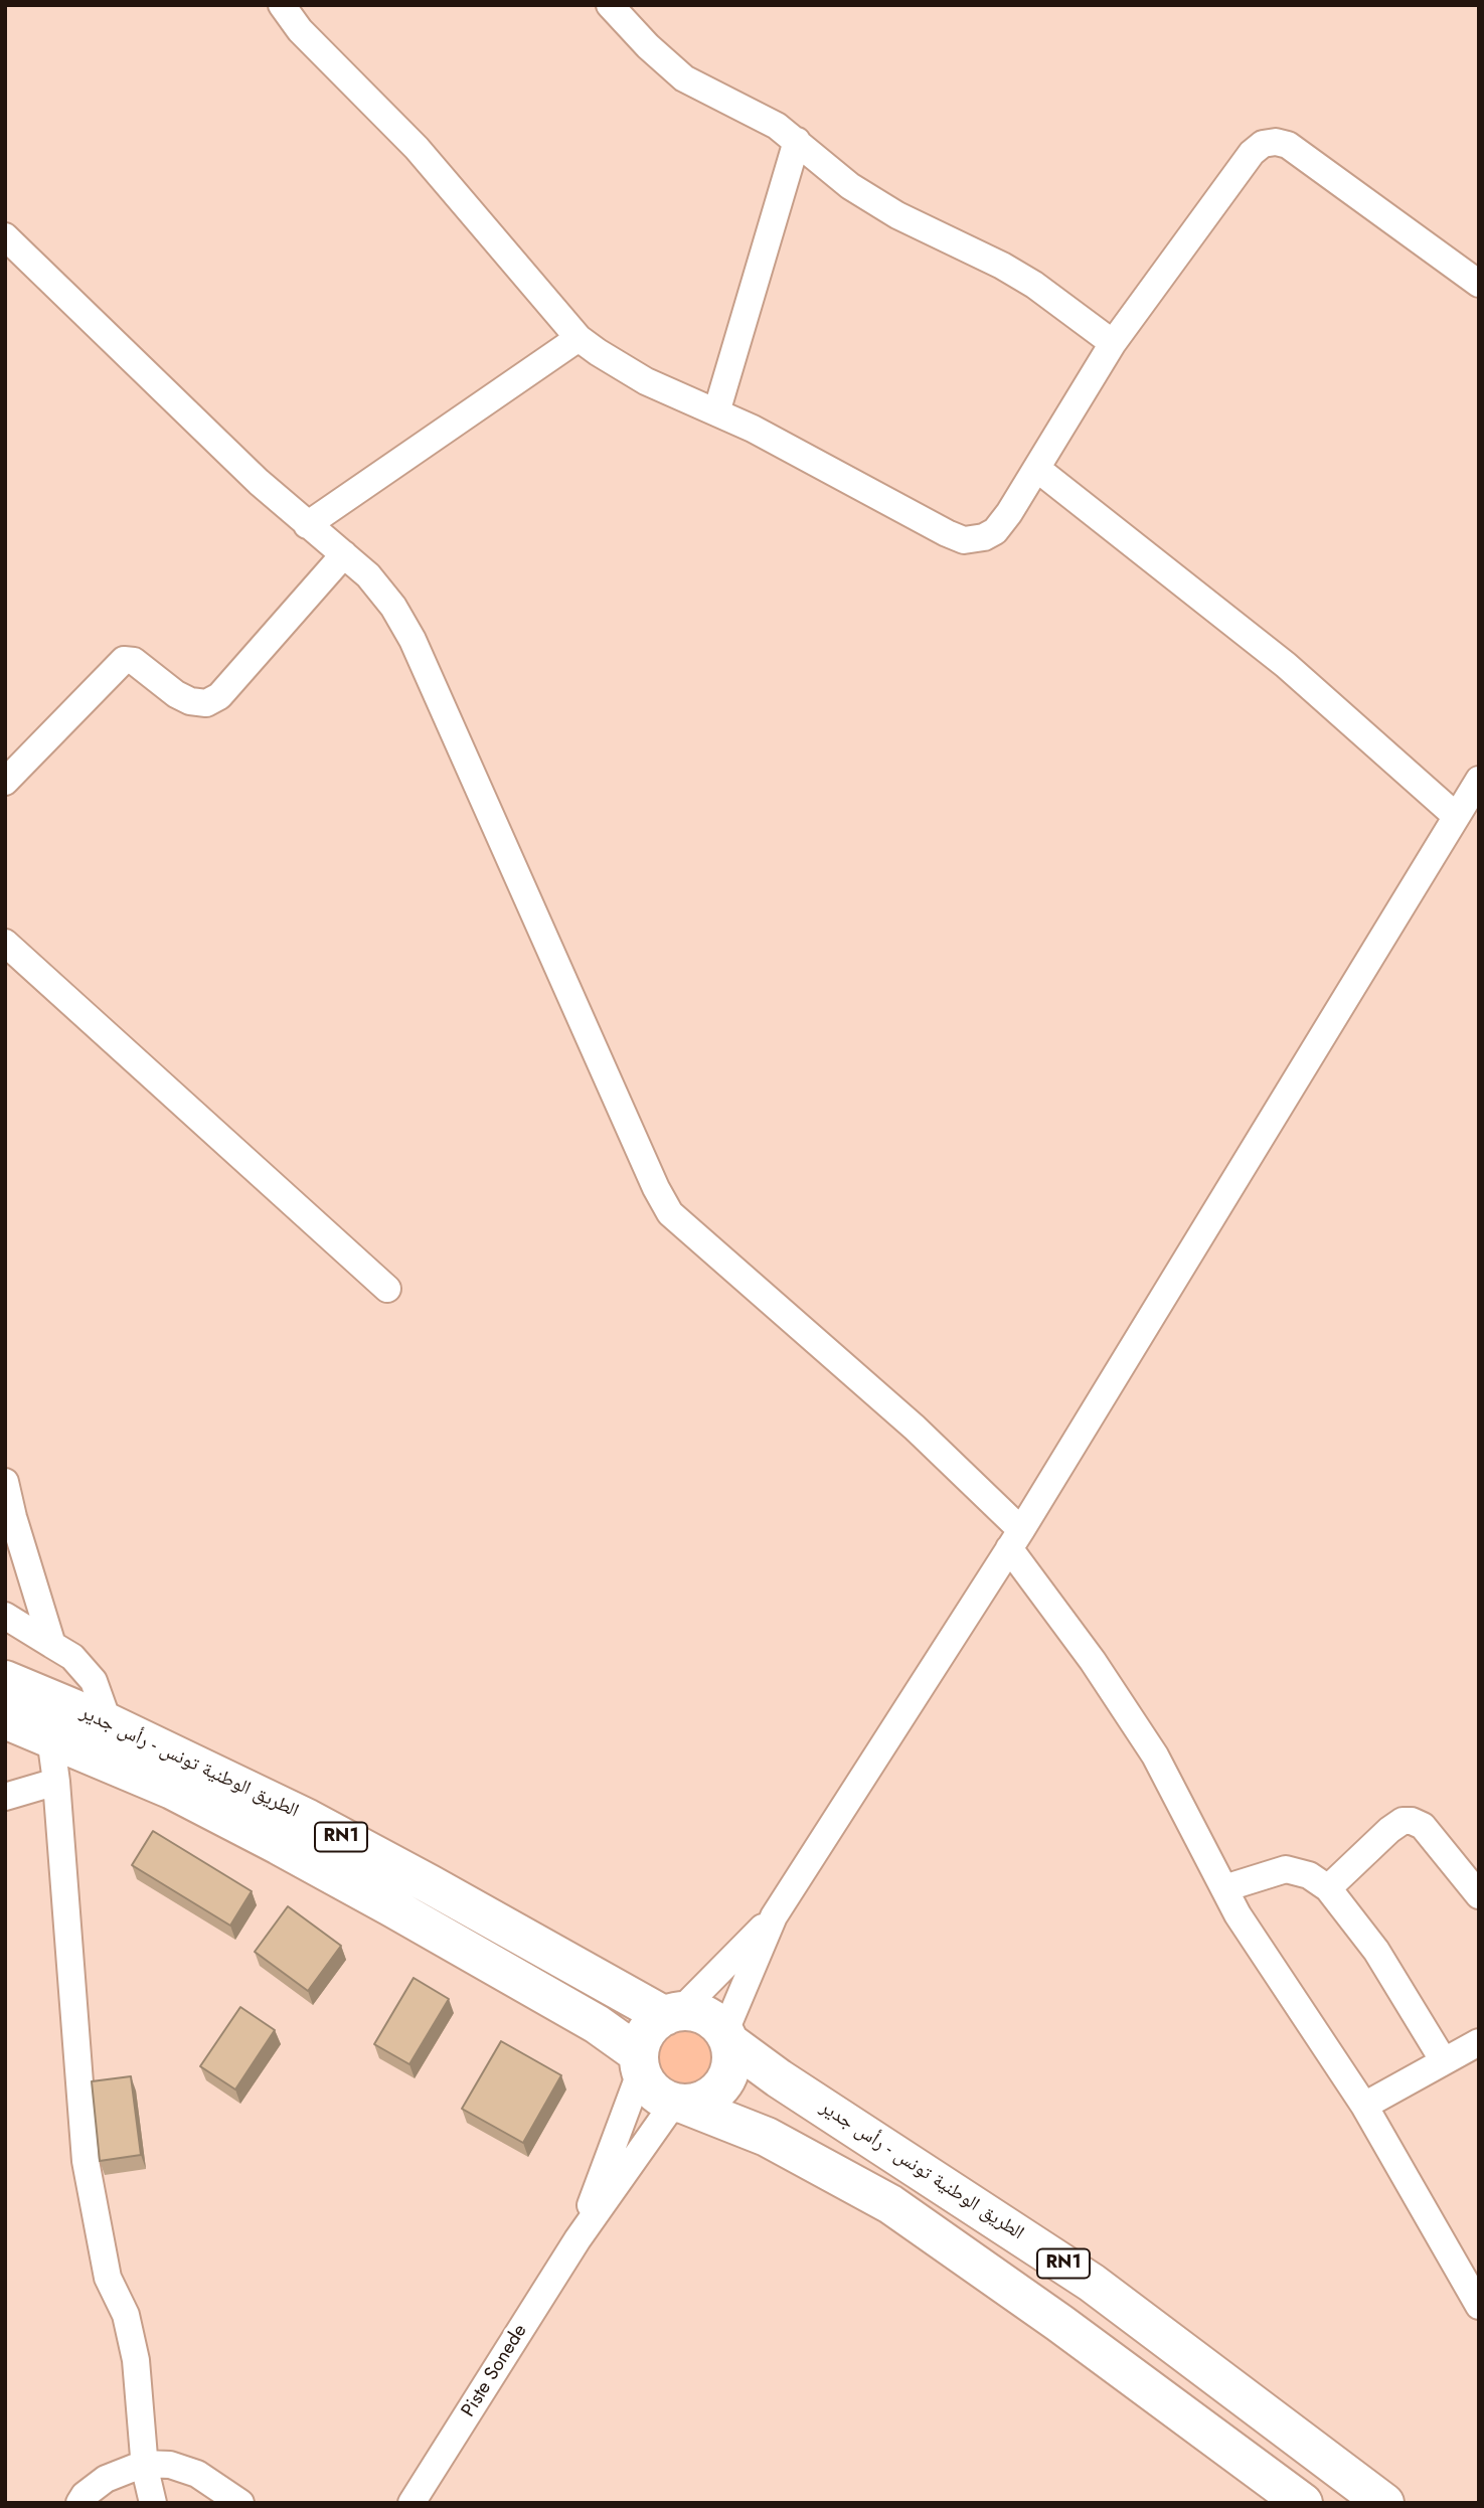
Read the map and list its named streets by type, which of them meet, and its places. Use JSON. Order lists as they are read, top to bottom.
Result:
{
  "streets": {
    "highway": ["الطريق الوطنية تونس - رأس جدير", "RN1"],
    "street": ["Piste Sonede"]
  },
  "crossings": [
    ["الطريق الوطنية تونس - رأس جدير", "RN1"],
    ["الطريق الوطنية تونس - رأس جدير", "Piste Sonede"],
    ["RN1", "Piste Sonede"]
  ]
}
